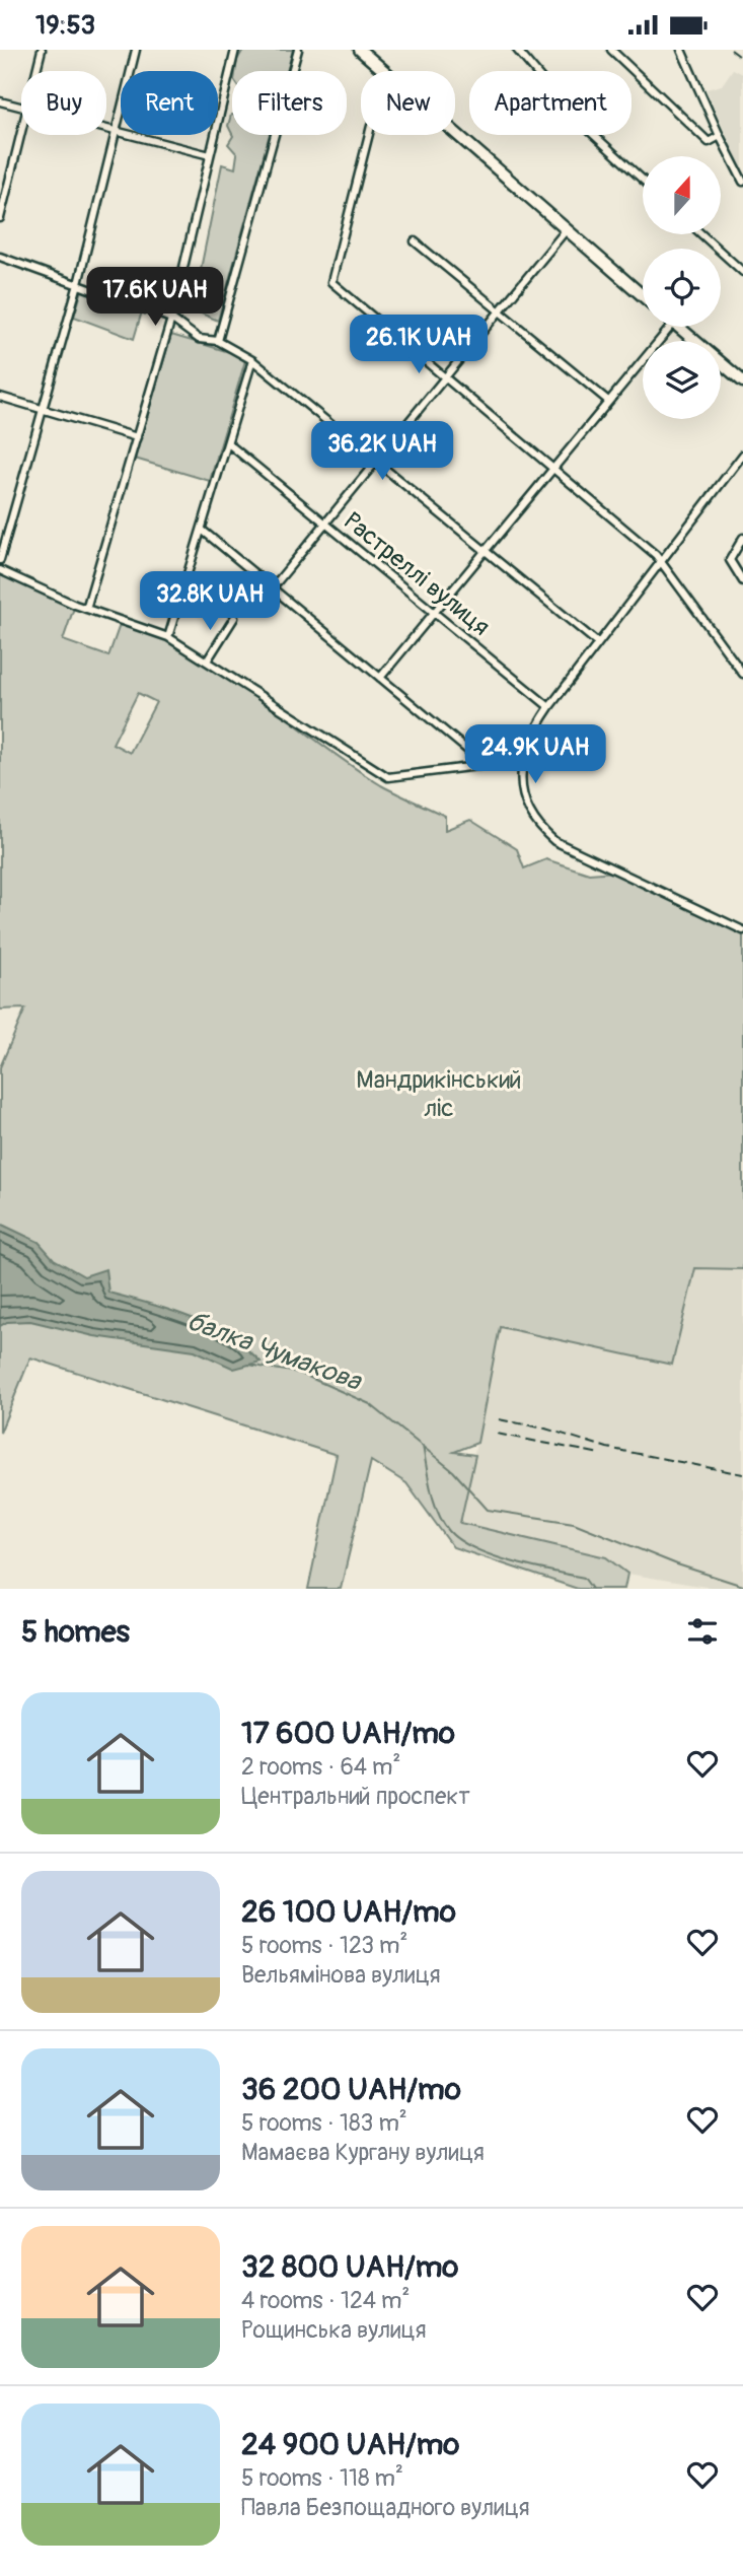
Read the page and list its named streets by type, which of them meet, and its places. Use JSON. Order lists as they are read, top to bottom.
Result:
{
  "streets": {
    "street": ["Растреллі вулиця"]
  },
  "water": ["балка Чумакова"],
  "parks": ["Мандрикінський ліс"],
  "north": "top",
  "page": {
    "status": "19:53",
    "chip": [
      "Buy",
      "Rent",
      "Filters",
      "New",
      "Apartment"
    ],
    "price": [
      "17.6K UAH",
      "26.1K UAH",
      "36.2K UAH",
      "32.8K UAH",
      "24.9K UAH"
    ],
    "heading": "5 homes",
    "list": [
      {
        "name": "17 600 UAH/mo",
        "note": "2 rooms · 64 m² · Центральний проспект"
      },
      {
        "name": "26 100 UAH/mo",
        "note": "5 rooms · 123 m² · Вельямінова вулиця"
      },
      {
        "name": "36 200 UAH/mo",
        "note": "5 rooms · 183 m² · Мамаєва Кургану вулиця"
      },
      {
        "name": "32 800 UAH/mo",
        "note": "4 rooms · 124 m² · Рощинська вулиця"
      },
      {
        "name": "24 900 UAH/mo",
        "note": "5 rooms · 118 m² · Павла Безпощадного вулиця"
      }
    ]
  }
}
